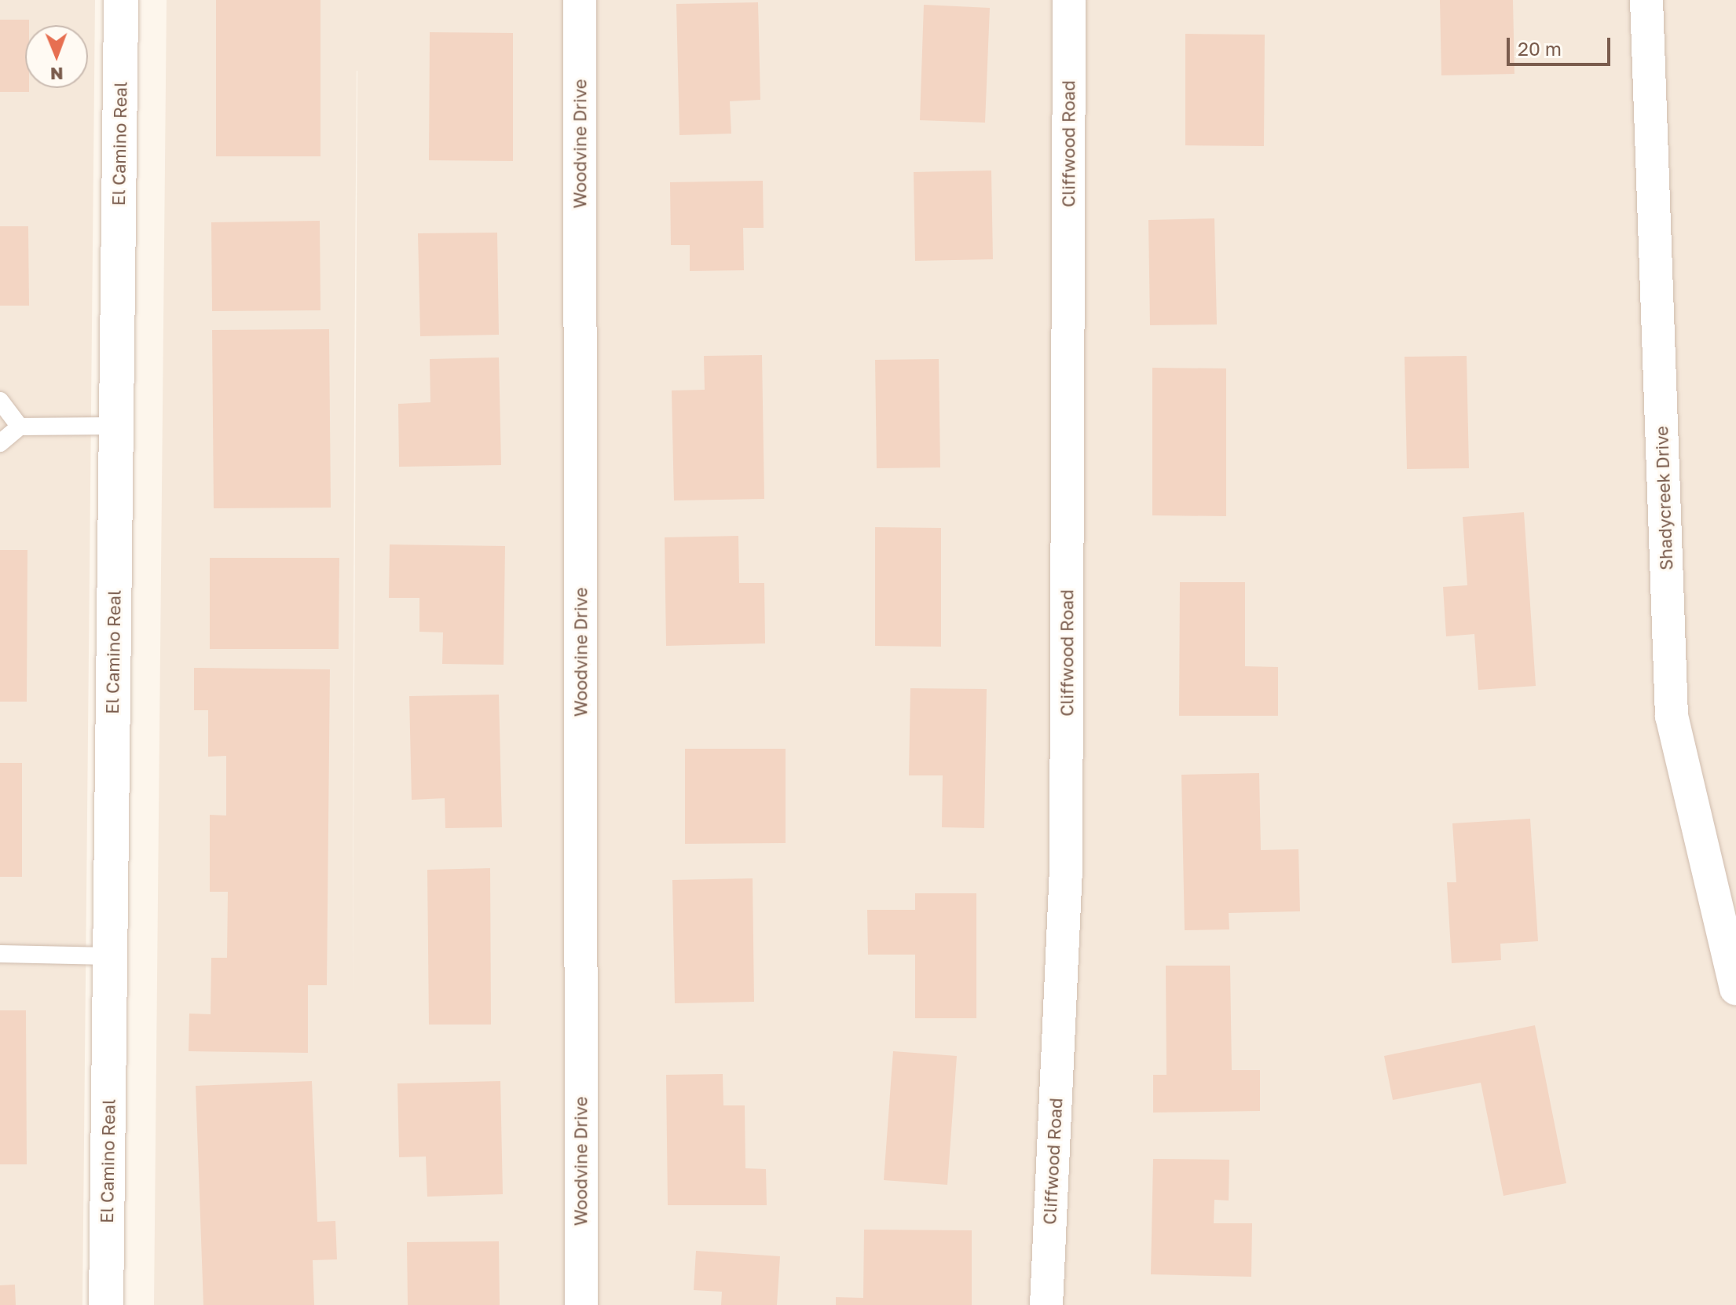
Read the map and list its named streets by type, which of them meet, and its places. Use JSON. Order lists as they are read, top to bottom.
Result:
{
  "streets": {
    "street": [
      "El Camino Real",
      "Woodvine Drive",
      "Cliffwood Road",
      "Shadycreek Drive"
    ]
  },
  "scale_bar": "20 m",
  "north": "bottom"
}
